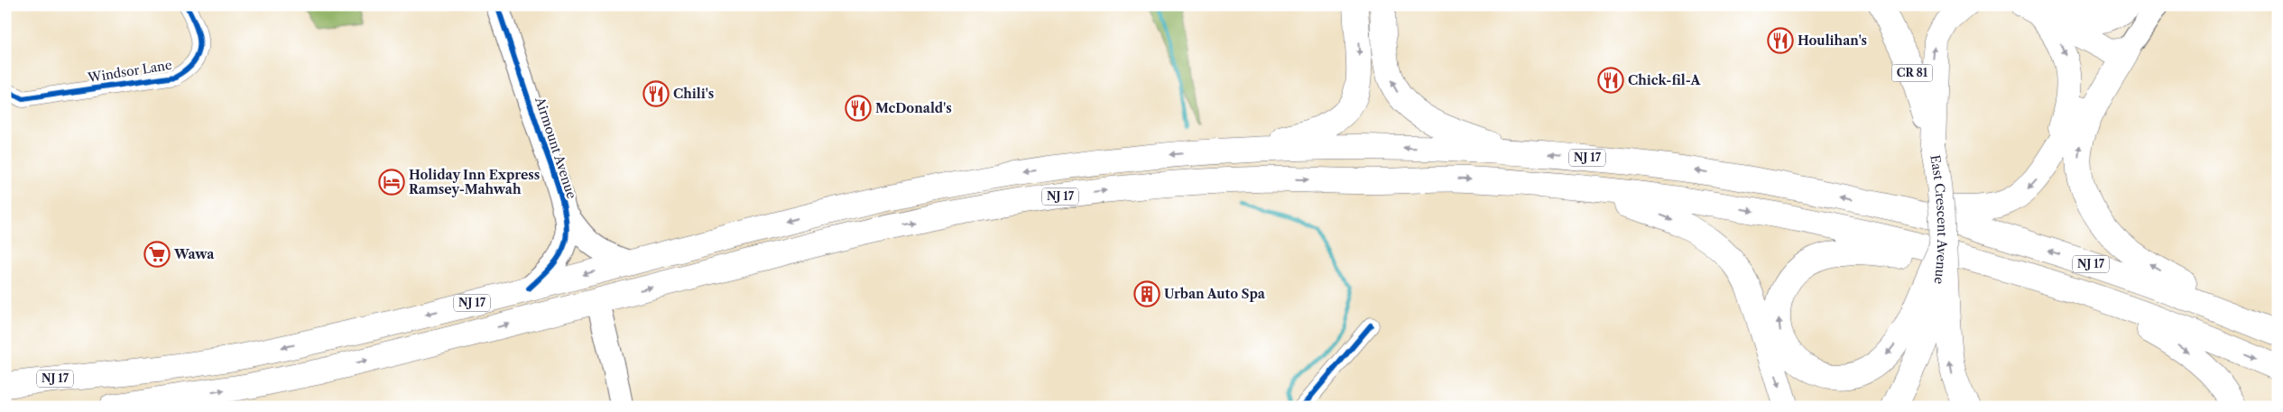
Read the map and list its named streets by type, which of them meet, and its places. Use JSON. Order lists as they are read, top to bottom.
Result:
{
  "streets": {
    "main road": ["CR 81", "NJ 17", "East Crescent Avenue"],
    "street": ["Windsor Lane", "Airmount Avenue"]
  },
  "crossings": [
    ["Airmount Avenue", "NJ 17"]
  ],
  "places": {
    "restaurant": [
      "Houlihan's",
      "Chick-fil-A",
      "Chili's",
      "McDonald's"
    ],
    "hotel": ["Holiday Inn Express Ramsey-Mahwah"],
    "supermarket": ["Wawa"],
    "building": ["Urban Auto Spa"]
  }
}
